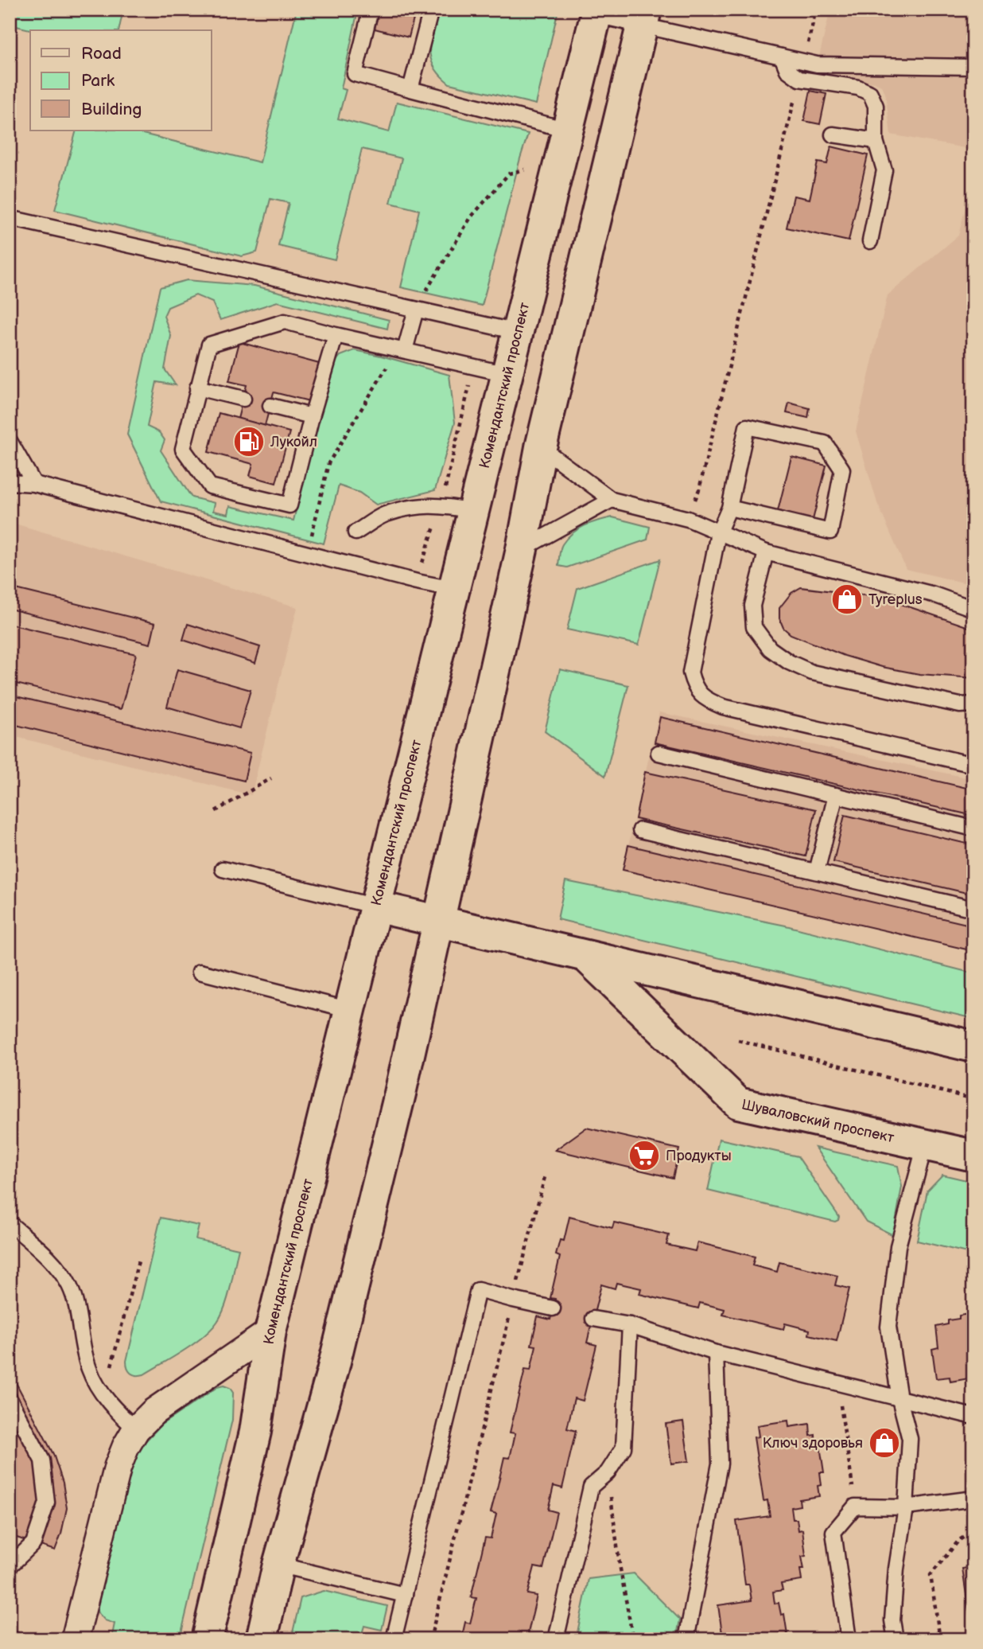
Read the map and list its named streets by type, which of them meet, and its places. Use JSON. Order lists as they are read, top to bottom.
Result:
{
  "streets": {
    "main road": ["Комендантский проспект", "Шуваловский проспект"]
  },
  "places": {
    "fuel station": ["Лукойл"],
    "shop": ["Tyreplus", "Ключ здоровья"],
    "supermarket": ["Продукты"]
  },
  "legend": ["Road", "Park", "Building"]
}
